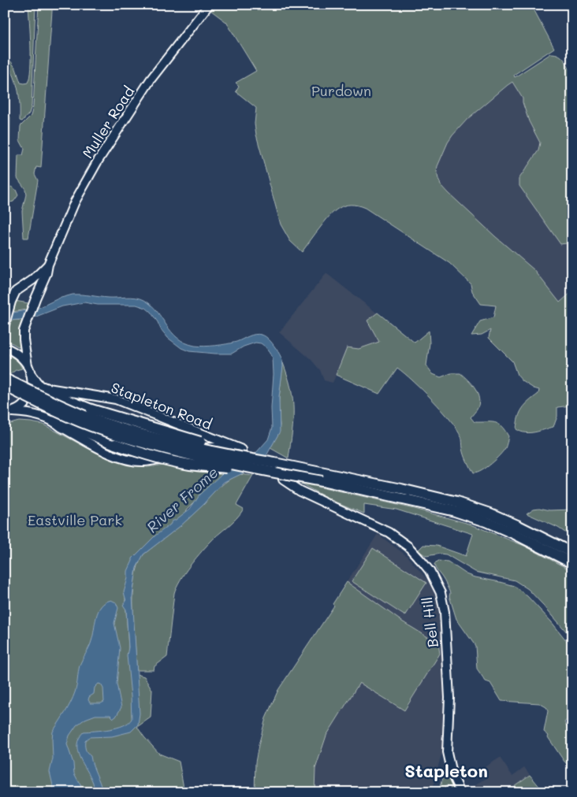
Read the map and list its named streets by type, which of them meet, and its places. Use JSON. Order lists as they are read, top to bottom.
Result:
{
  "streets": {
    "main road": ["Muller Road", "Stapleton Road", "Bell Hill"]
  },
  "districts": ["Stapleton"],
  "water": ["River Frome"],
  "parks": ["Purdown", "Eastville Park"]
}
